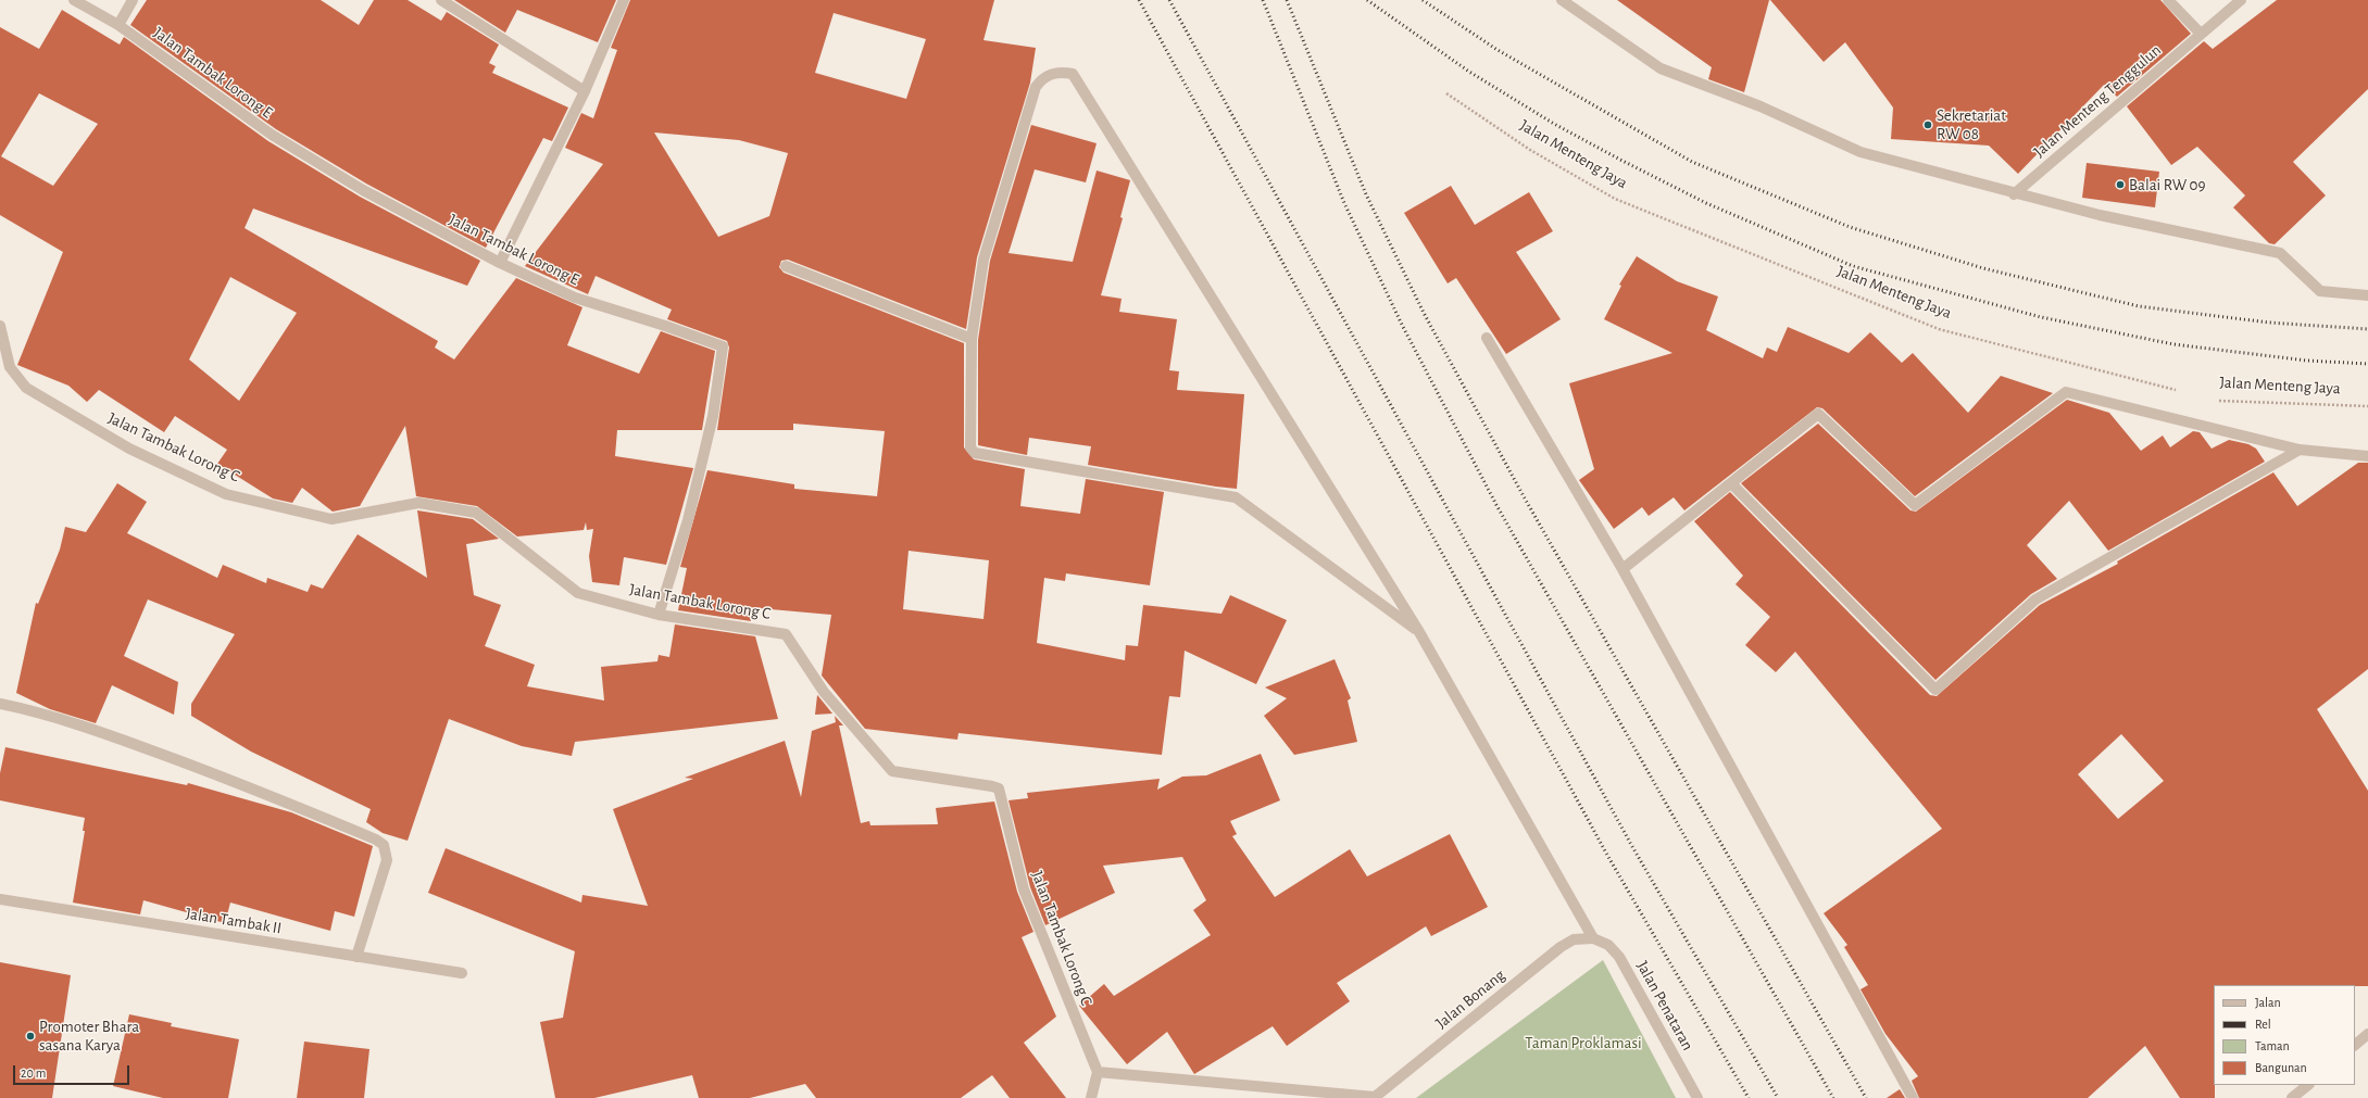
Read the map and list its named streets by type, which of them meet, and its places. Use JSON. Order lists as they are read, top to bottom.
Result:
{
  "streets": {
    "street": [
      "Jalan Tambak Lorong E",
      "Jalan Menteng Tenggulun",
      "Jalan Tambak Lorong C",
      "Jalan Tambak II",
      "Jalan Bonang",
      "Jalan Penataran"
    ],
    "path": ["Jalan Menteng Jaya"]
  },
  "crossings": [
    ["Jalan Tambak Lorong E", "Jalan Tambak Lorong C"],
    ["Jalan Bonang", "Jalan Penataran"]
  ],
  "parks": ["Taman Proklamasi"],
  "places": ["Sekretariat RW 08", "Balai RW 09", "Promoter Bhara sasana Karya"],
  "legend": [
    "Jalan",
    "Rel",
    "Taman",
    "Bangunan"
  ],
  "scale_bar": "20 m"
}
